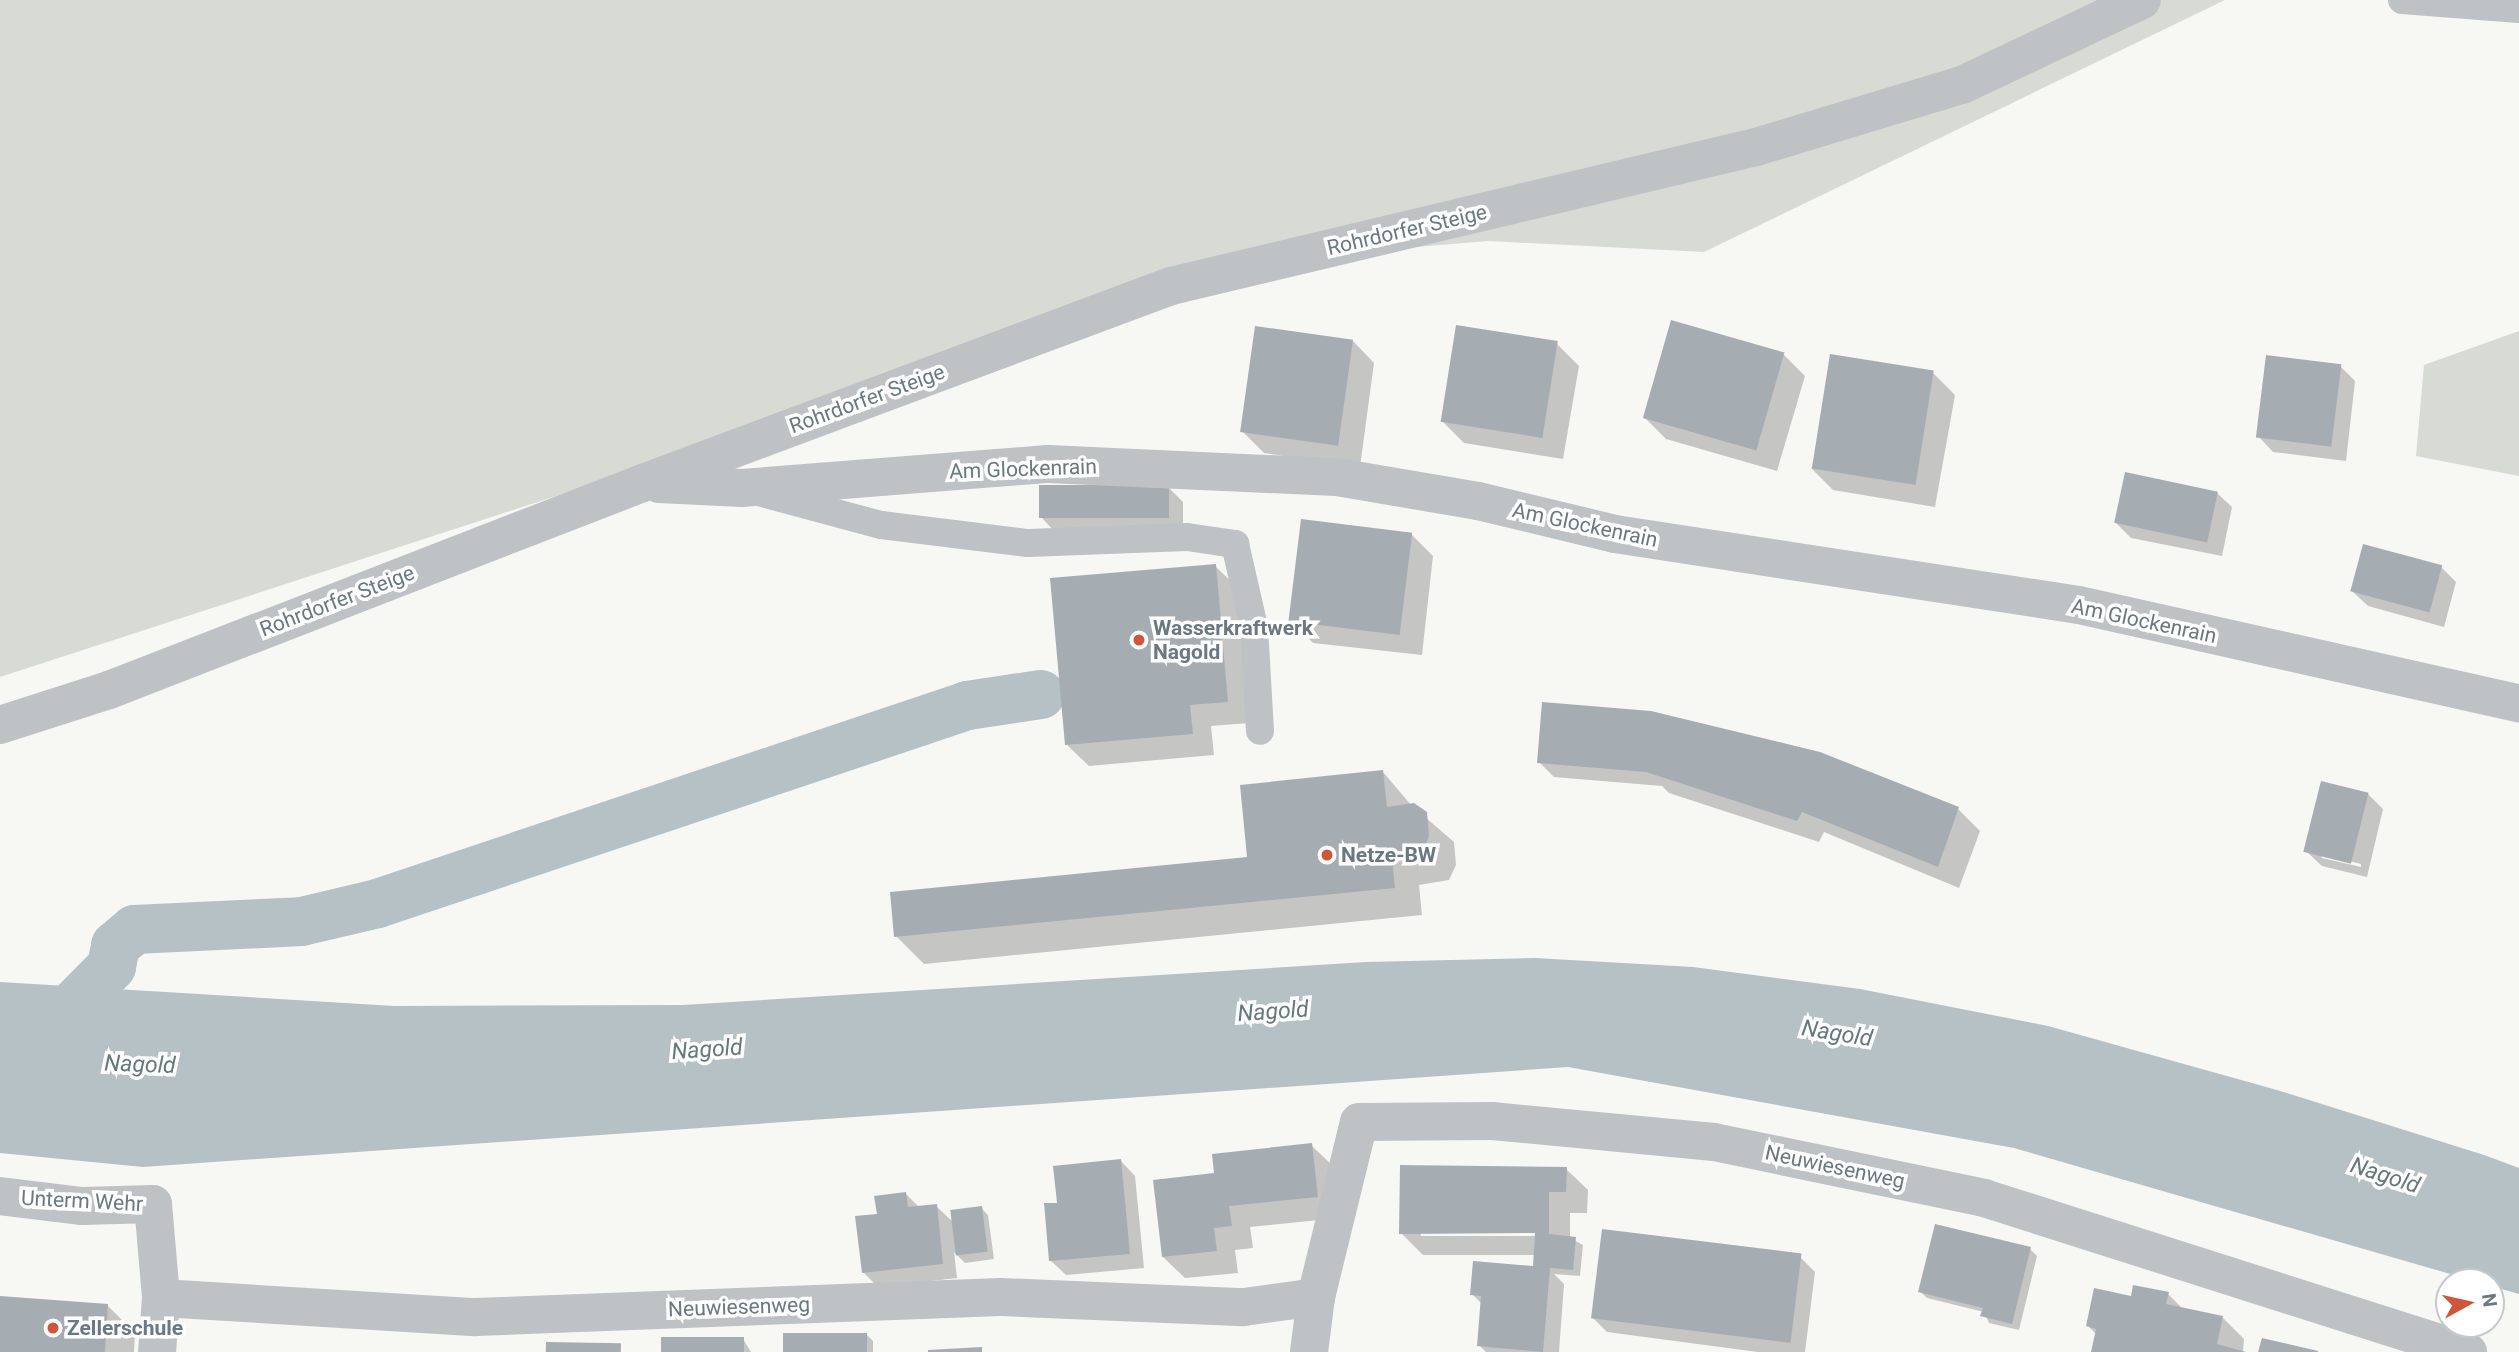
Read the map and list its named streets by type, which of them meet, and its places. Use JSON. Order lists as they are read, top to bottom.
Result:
{
  "streets": {
    "street": [
      "Rohrdorfer Steige",
      "Am Glockenrain",
      "Neuwiesenweg",
      "Unterm Wehr"
    ]
  },
  "crossings": [
    ["Rohrdorfer Steige", "Am Glockenrain"],
    ["Neuwiesenweg", "Unterm Wehr"]
  ],
  "water": ["Nagold"],
  "places": ["Wasserkraftwerk Nagold", "Netze-BW", "Zellerschule"],
  "north": "right"
}
